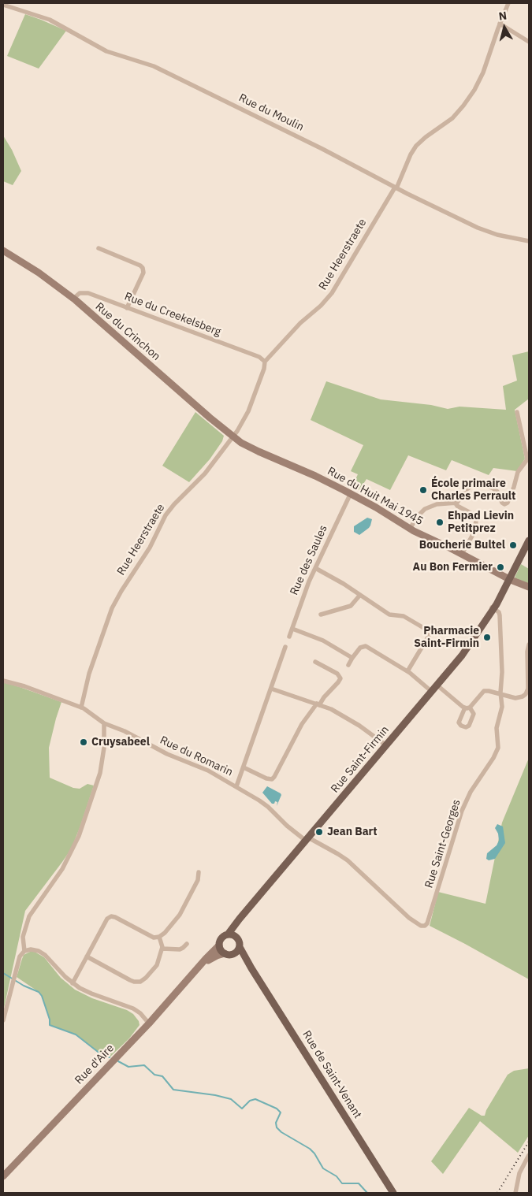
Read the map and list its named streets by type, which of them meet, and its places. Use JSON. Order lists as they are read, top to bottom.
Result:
{
  "streets": {
    "main road": ["Rue Saint-Firmin", "Rue de Saint-Venant"],
    "street": [
      "Rue du Moulin",
      "Rue Heerstraete",
      "Rue du Creekelsberg",
      "Rue du Crinchon",
      "Rue du Huit Mai 1945",
      "Rue des Saules",
      "Rue du Romarin",
      "Rue Saint-Georges",
      "Rue d'Aire"
    ]
  },
  "crossings": [
    ["Rue du Moulin", "Rue Heerstraete"],
    ["Rue Heerstraete", "Rue du Creekelsberg"],
    ["Rue Heerstraete", "Rue du Crinchon"],
    ["Rue Heerstraete", "Rue du Huit Mai 1945"],
    ["Rue Heerstraete", "Rue du Romarin"],
    ["Rue du Creekelsberg", "Rue du Crinchon"],
    ["Rue du Crinchon", "Rue du Huit Mai 1945"],
    ["Rue du Huit Mai 1945", "Rue des Saules"],
    ["Rue du Huit Mai 1945", "Rue Saint-Firmin"],
    ["Rue du Romarin", "Rue Saint-Firmin"],
    ["Rue du Romarin", "Rue Saint-Georges"],
    ["Rue Saint-Firmin", "Rue Saint-Georges"],
    ["Rue Saint-Firmin", "Rue d'Aire"],
    ["Rue Saint-Firmin", "Rue de Saint-Venant"],
    ["Rue d'Aire", "Rue de Saint-Venant"]
  ],
  "places": [
    "École primaire Charles Perrault",
    "Ehpad Lievin Petitprez",
    "Boucherie Bultel",
    "Au Bon Fermier",
    "Pharmacie Saint-Firmin",
    "Cruysabeel",
    "Jean Bart"
  ],
  "north": "top"
}
